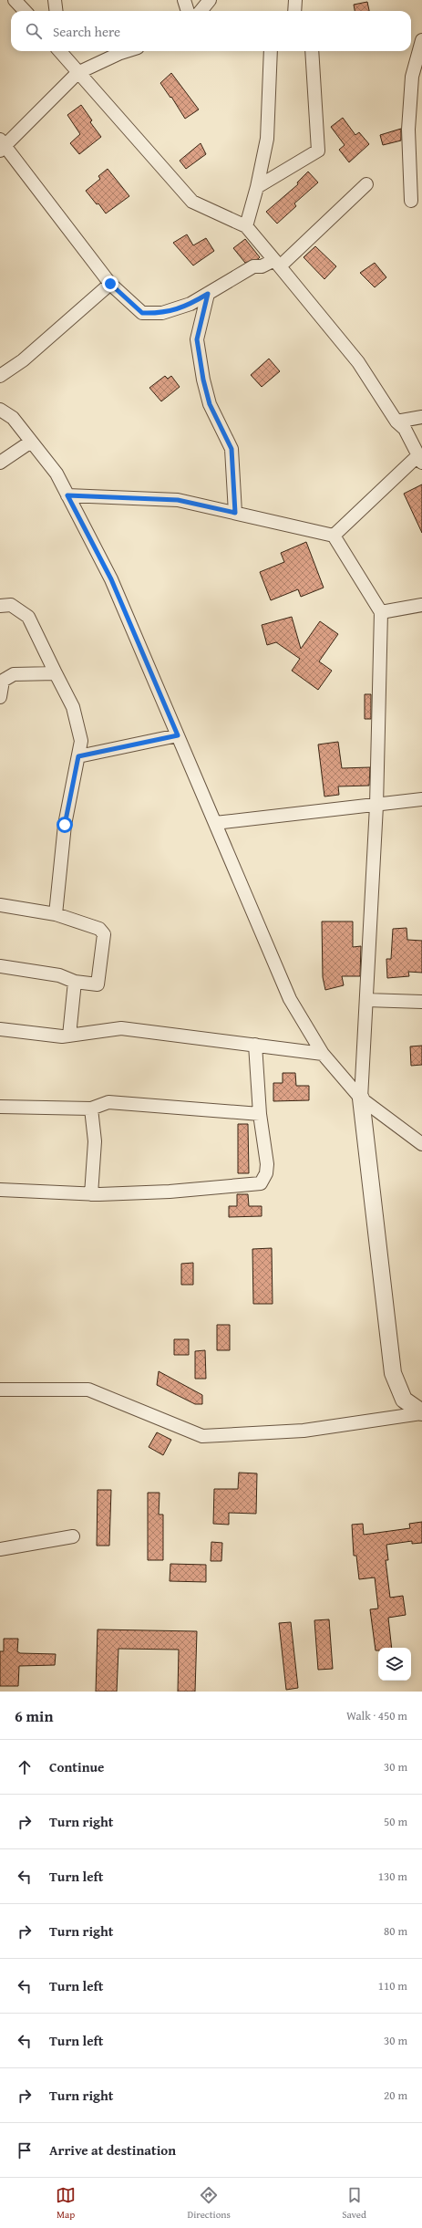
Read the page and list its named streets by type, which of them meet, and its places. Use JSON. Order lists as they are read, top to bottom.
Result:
{
  "page": {
    "search": "Search here",
    "heading": ["6 min", "Walk · 450 m"],
    "list": [
      ["Continue", "30 m"],
      ["Turn right", "50 m"],
      ["Turn left", "130 m"],
      ["Turn right", "80 m"],
      ["Turn left", "110 m"],
      ["Turn left", "30 m"],
      ["Turn right", "20 m"],
      "Arrive at destination"
    ],
    "nav": ["Map", "Directions", "Saved"]
  }
}
